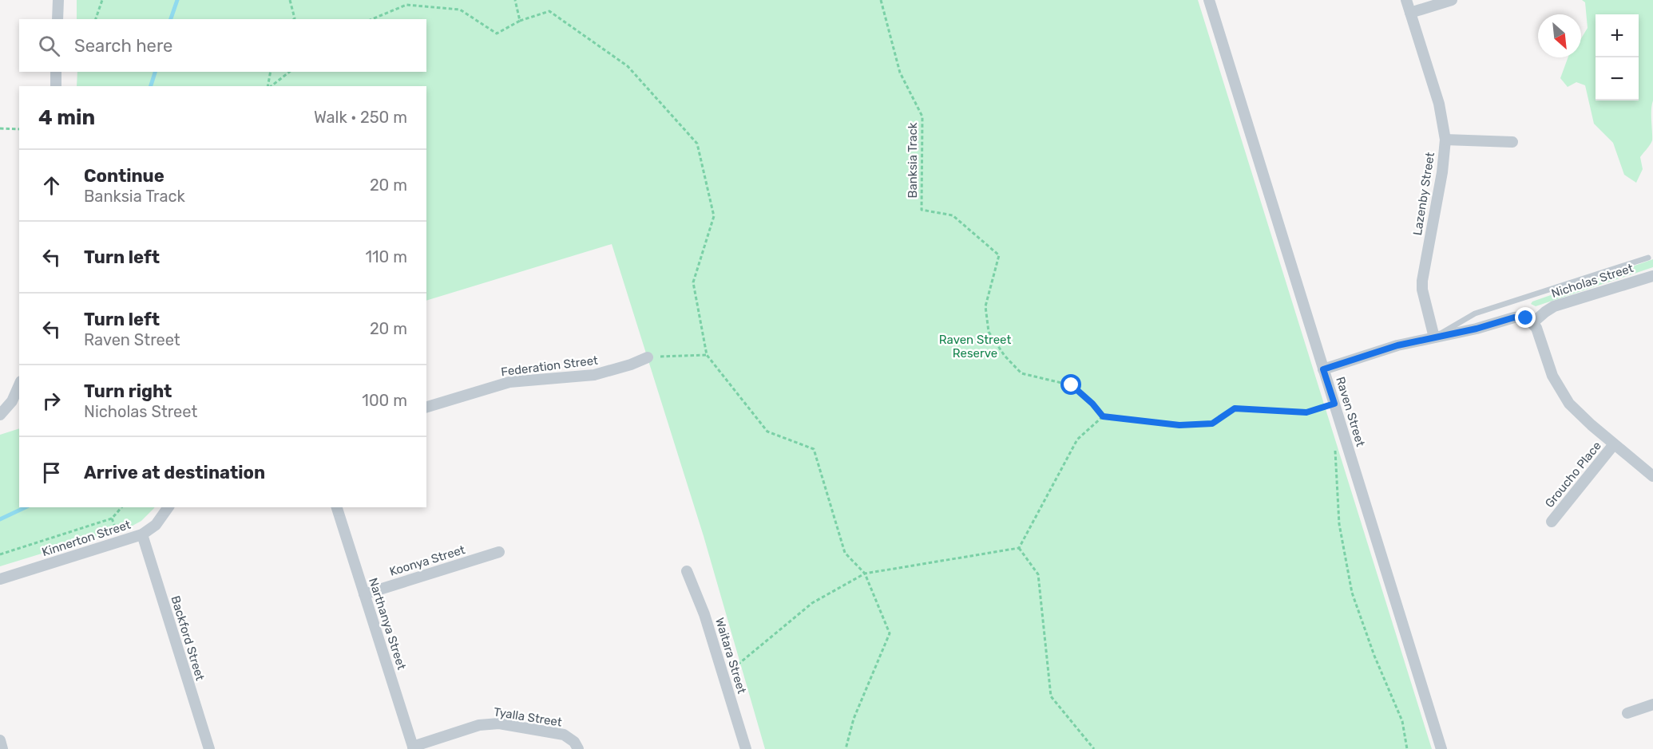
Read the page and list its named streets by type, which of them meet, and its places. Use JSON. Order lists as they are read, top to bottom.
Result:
{
  "streets": {
    "street": [
      "Lazenby Street",
      "Nicholas Street",
      "Federation Street",
      "Raven Street",
      "Groucho Place",
      "Kinnerton Street",
      "Koonya Street",
      "Narthanya Street",
      "Backford Street",
      "Waitara Street",
      "Tyalla Street"
    ],
    "path": ["Banksia Track"]
  },
  "crossings": [
    ["Lazenby Street", "Nicholas Street"],
    ["Nicholas Street", "Raven Street"],
    ["Kinnerton Street", "Backford Street"],
    ["Koonya Street", "Narthanya Street"],
    ["Narthanya Street", "Tyalla Street"]
  ],
  "parks": ["Raven Street Reserve"],
  "north": "bottom right",
  "page": {
    "map_buttons": ["+", "−"],
    "search": "Search here",
    "heading": ["4 min", "Walk · 250 m"],
    "list": [
      ["Continue", "Banksia Track", "20 m"],
      ["Turn left", "110 m"],
      ["Turn left", "Raven Street", "20 m"],
      ["Turn right", "Nicholas Street", "100 m"],
      "Arrive at destination"
    ]
  }
}
